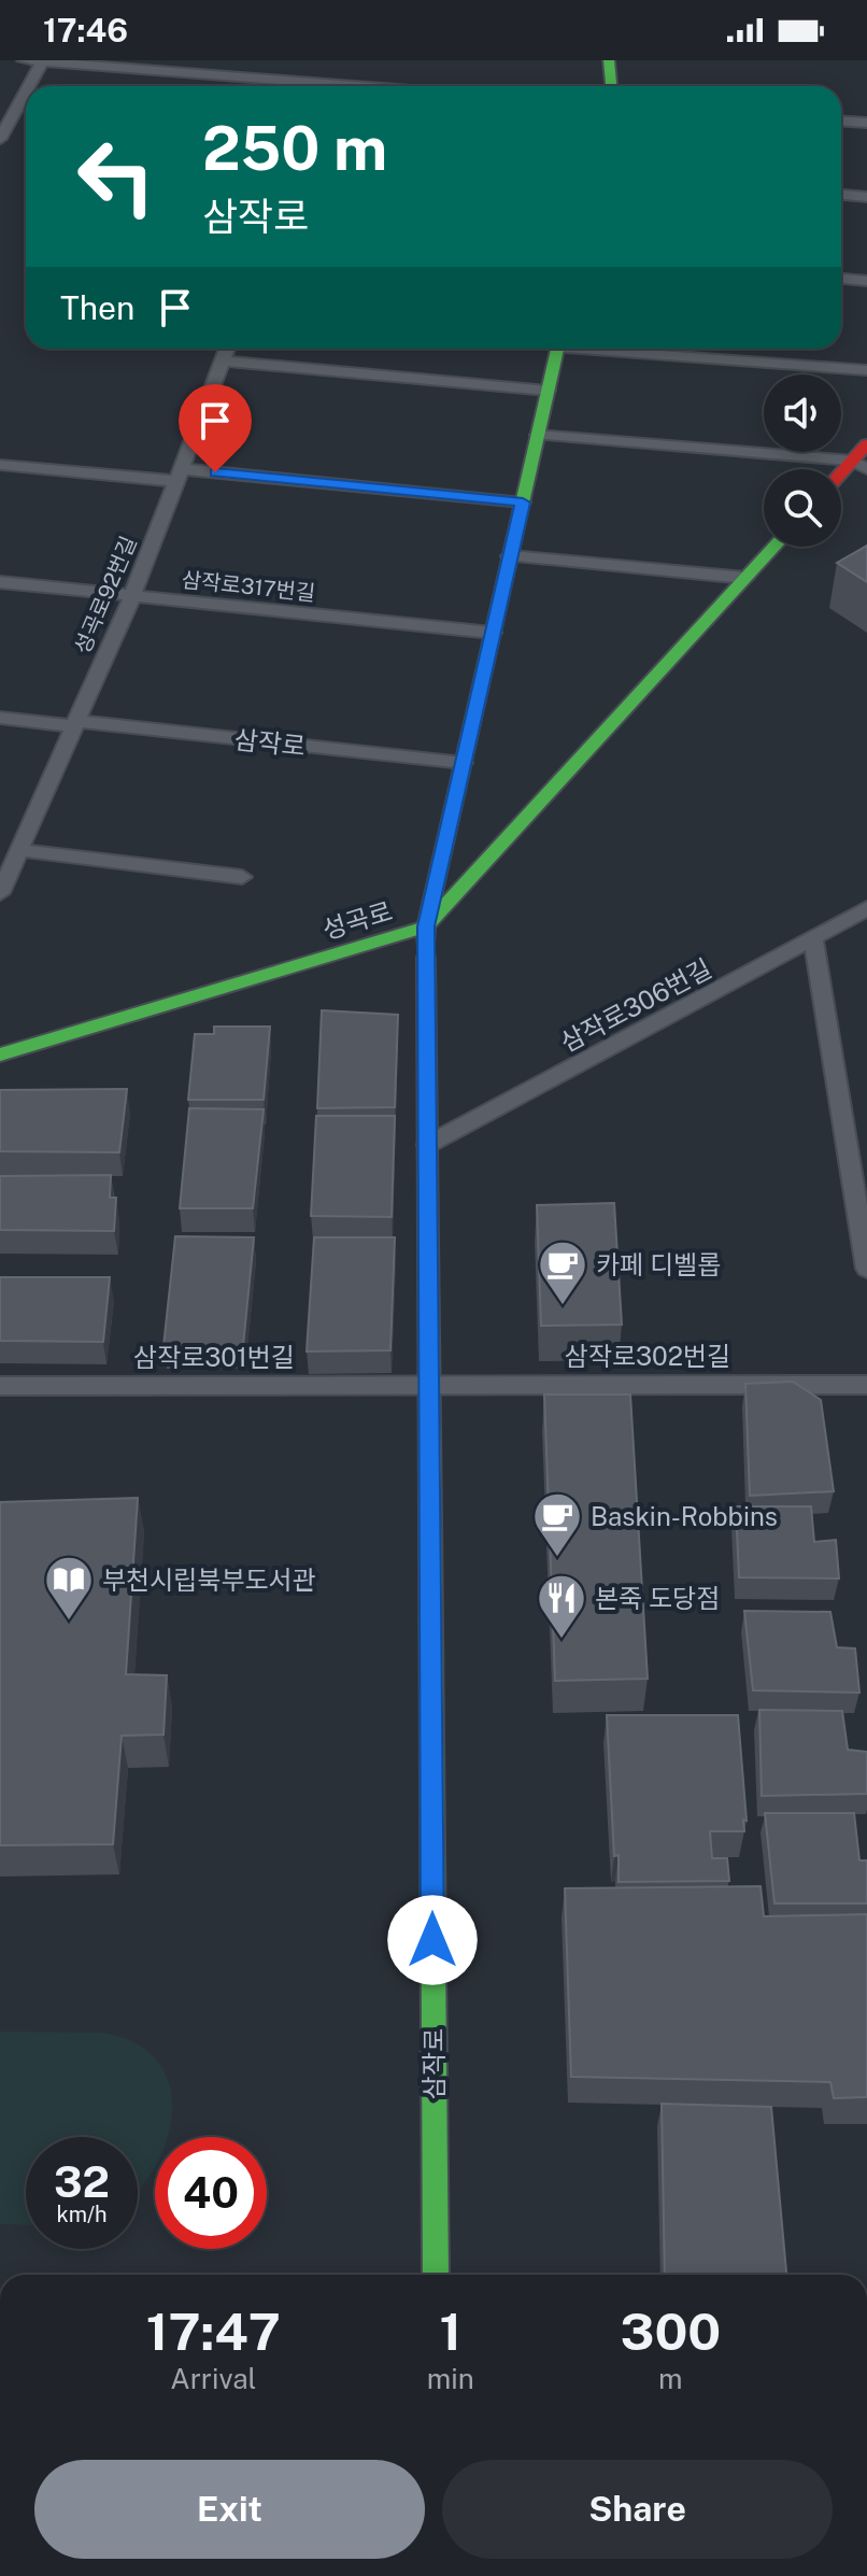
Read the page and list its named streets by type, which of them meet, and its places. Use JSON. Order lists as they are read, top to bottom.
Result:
{
  "streets": {
    "street": ["삼작로", "성곡로"],
    "lane": [
      "삼작로317번길",
      "성곡로92번길",
      "삼작로306번길",
      "삼작로302번길",
      "삼작로301번길"
    ]
  },
  "crossings": [
    ["삼작로317번길", "성곡로92번길"],
    ["삼작로317번길", "삼작로"],
    ["성곡로92번길", "삼작로"],
    ["삼작로", "성곡로"],
    ["삼작로", "삼작로306번길"],
    ["삼작로", "삼작로302번길"],
    ["삼작로", "삼작로301번길"],
    ["삼작로302번길", "삼작로301번길"]
  ],
  "places": {
    "cafe": ["카페 디벨롭", "Baskin-Robbins"],
    "library": ["부천시립북부도서관"],
    "restaurant": ["본죽 도당점"]
  },
  "page": {
    "status": "17:46",
    "turn": ["250 m", "삼작로"],
    "then": "Then",
    "speed": "32 km/h",
    "limit": "40",
    "eta": [
      "17:47",
      "Arrival",
      "1",
      "min",
      "300",
      "m"
    ],
    "buttons": ["Exit", "Share"]
  }
}
